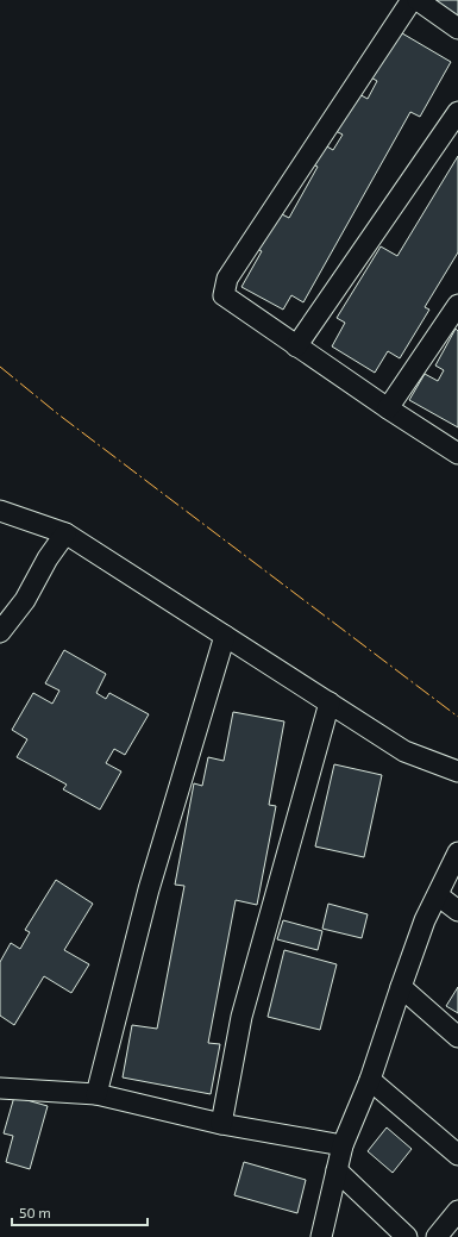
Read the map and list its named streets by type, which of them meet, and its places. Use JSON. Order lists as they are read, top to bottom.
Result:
{
  "scale_bar": "50 m"
}
